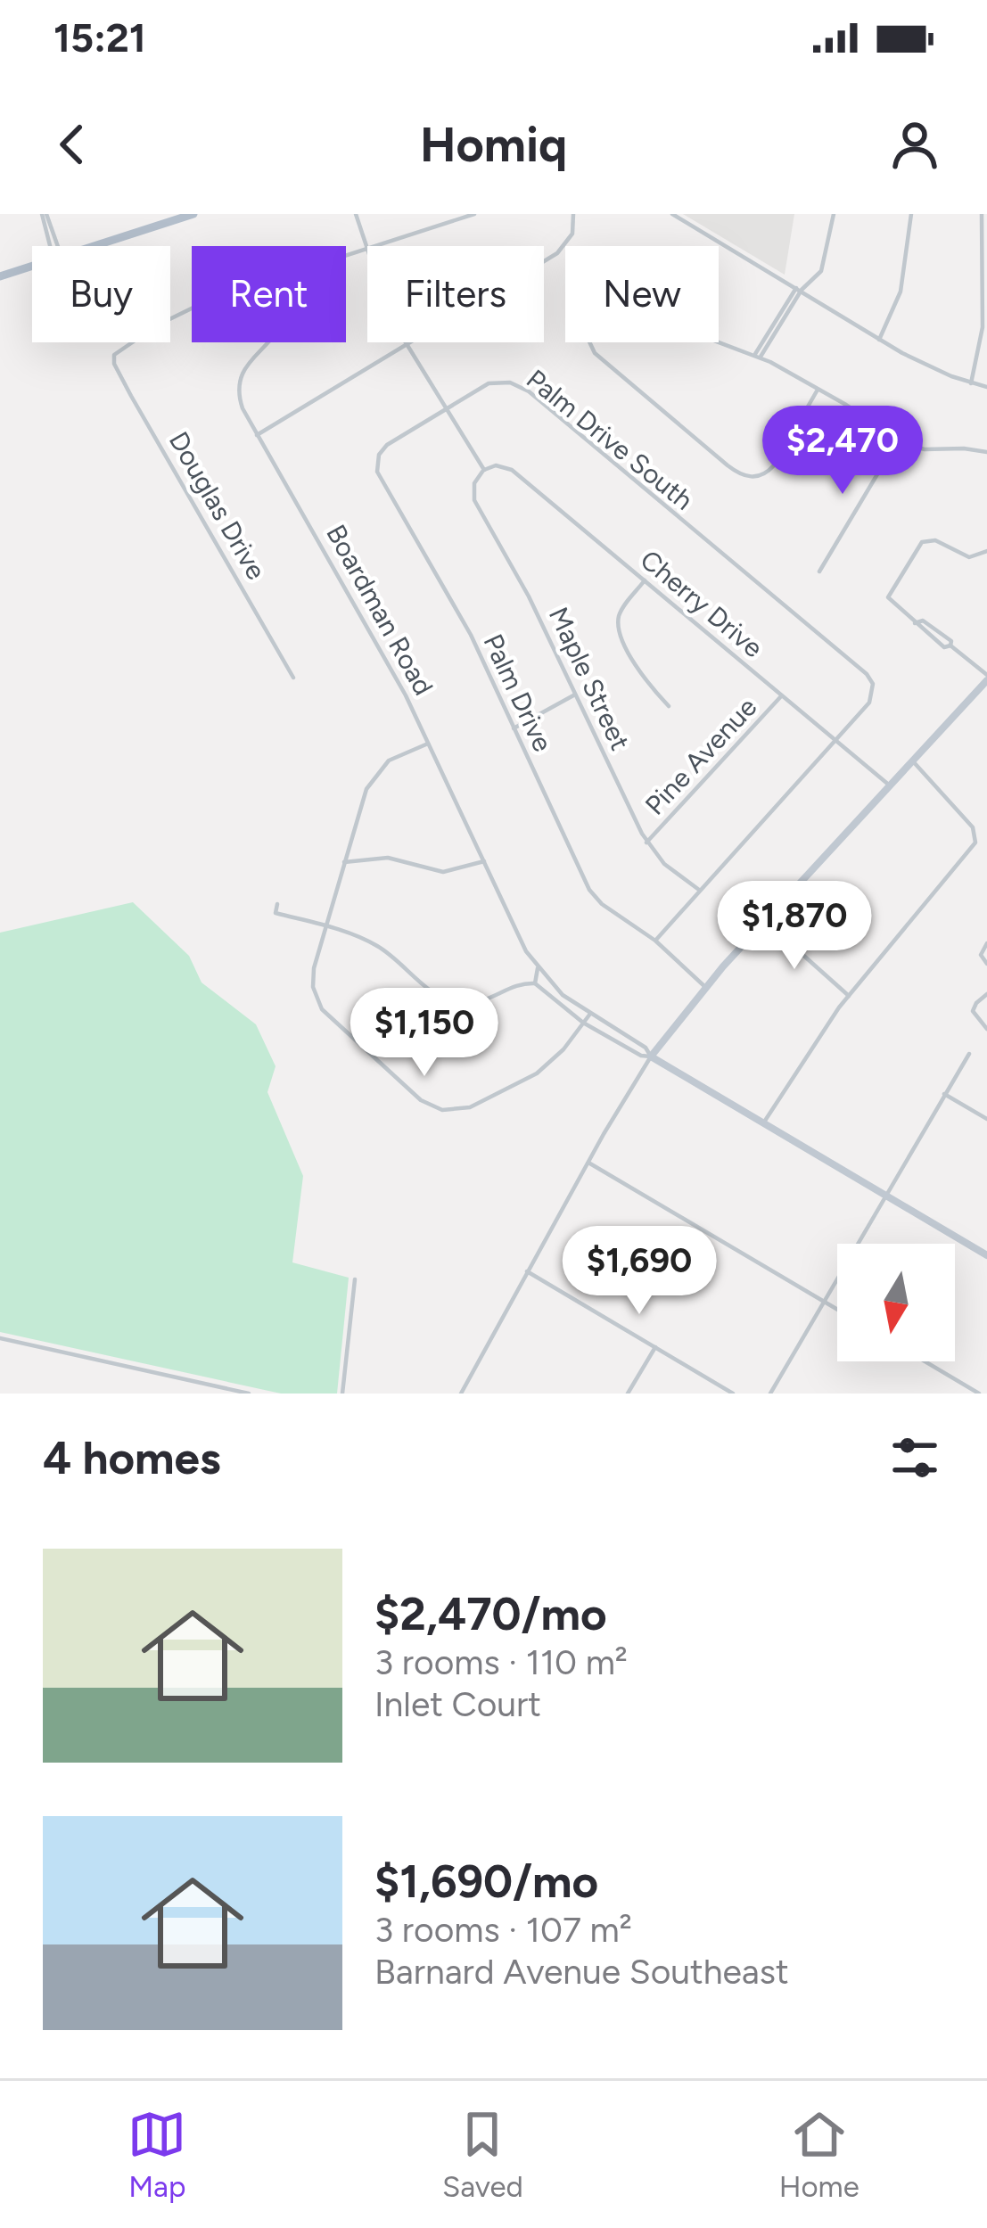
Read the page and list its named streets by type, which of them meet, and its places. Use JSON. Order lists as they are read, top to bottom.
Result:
{
  "streets": {
    "street": [
      "Palm Drive South",
      "Douglas Drive",
      "Cherry Drive",
      "Boardman Road",
      "Maple Street",
      "Palm Drive",
      "Pine Avenue"
    ]
  },
  "crossings": [
    ["Palm Drive South", "Cherry Drive"],
    ["Palm Drive South", "Maple Street"],
    ["Palm Drive South", "Palm Drive"],
    ["Cherry Drive", "Maple Street"],
    ["Cherry Drive", "Pine Avenue"],
    ["Maple Street", "Pine Avenue"]
  ],
  "north": "bottom",
  "page": {
    "status": "15:21",
    "header": "Homiq",
    "chip": [
      "Buy",
      "Rent",
      "Filters",
      "New"
    ],
    "price": [
      "$2,470",
      "$1,870",
      "$1,150",
      "$1,690"
    ],
    "heading": "4 homes",
    "list": [
      {
        "name": "$2,470/mo",
        "note": "3 rooms · 110 m² · Inlet Court"
      },
      {
        "name": "$1,690/mo",
        "note": "3 rooms · 107 m² · Barnard Avenue Southeast"
      }
    ],
    "tabs": ["Map", "Saved", "Home"]
  }
}
